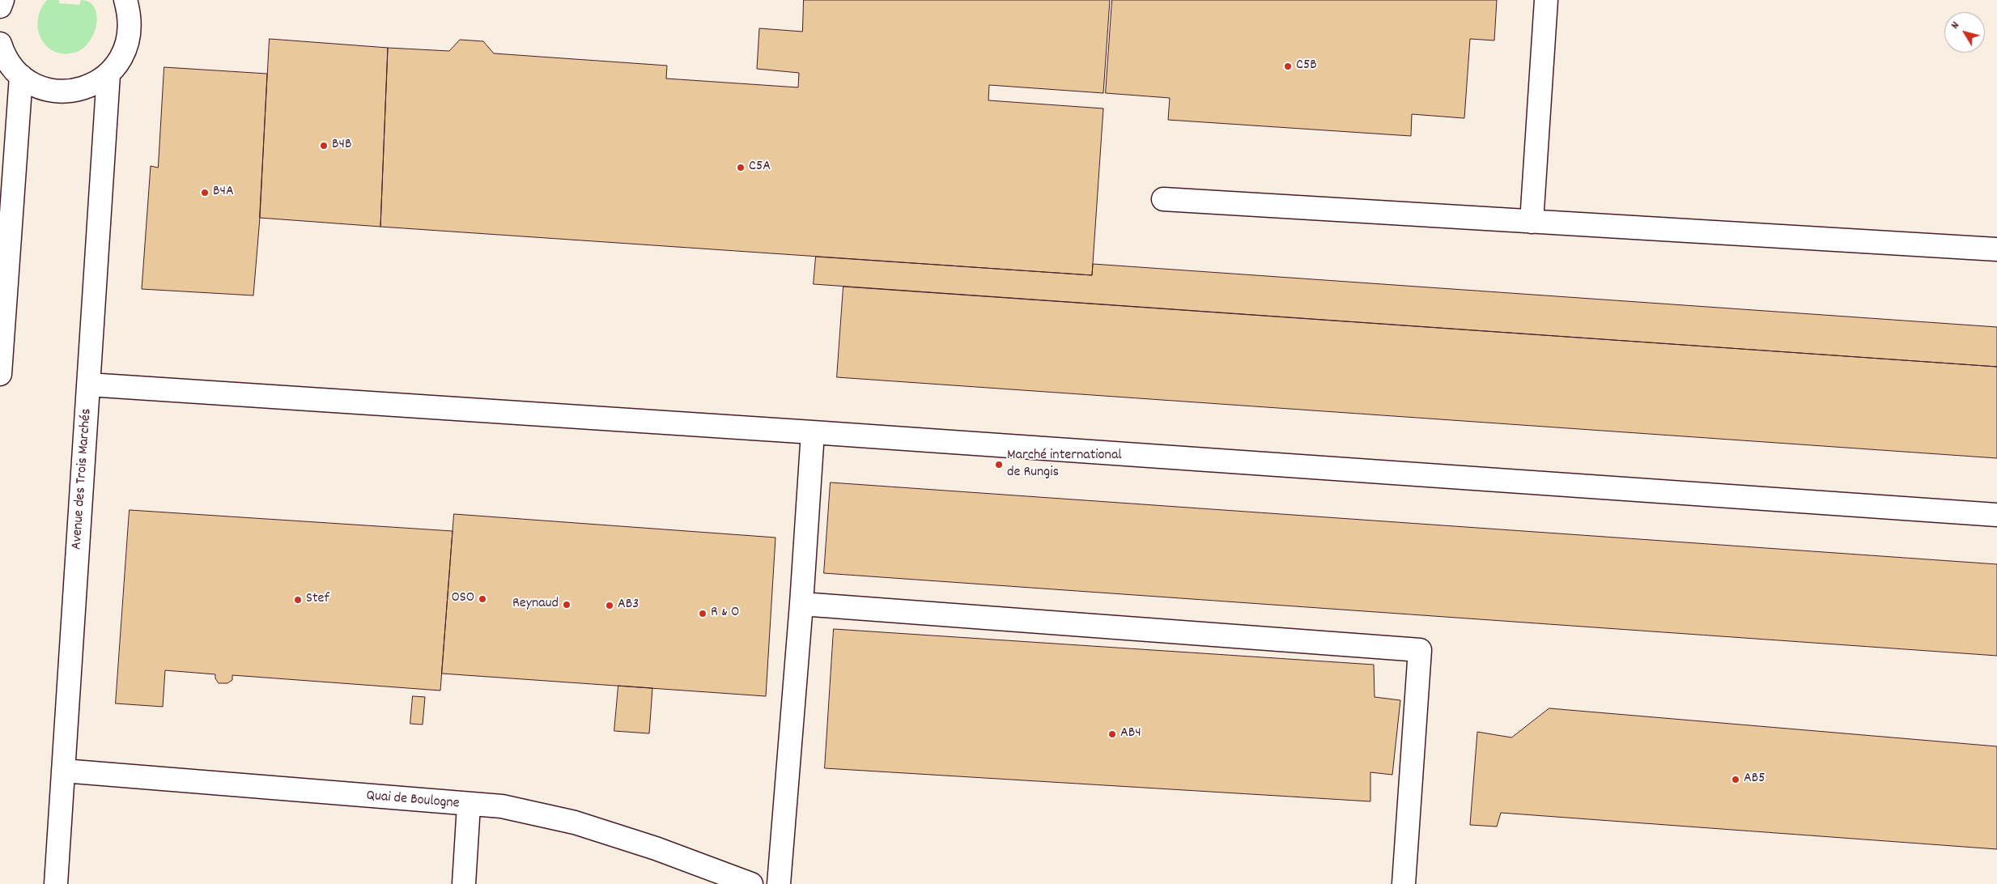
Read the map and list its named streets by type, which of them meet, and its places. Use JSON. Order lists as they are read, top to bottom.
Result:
{
  "streets": {
    "lane": ["Avenue des Trois Marchés", "Quai de Boulogne"]
  },
  "crossings": [
    ["Avenue des Trois Marchés", "Quai de Boulogne"]
  ],
  "places": [
    "C5B",
    "B4B",
    "C5A",
    "B4A",
    "Marché international de Rungis",
    "OSO",
    "Stef",
    "Reynaud",
    "AB3",
    "R & O",
    "AB4",
    "AB5"
  ],
  "north": "top left"
}
